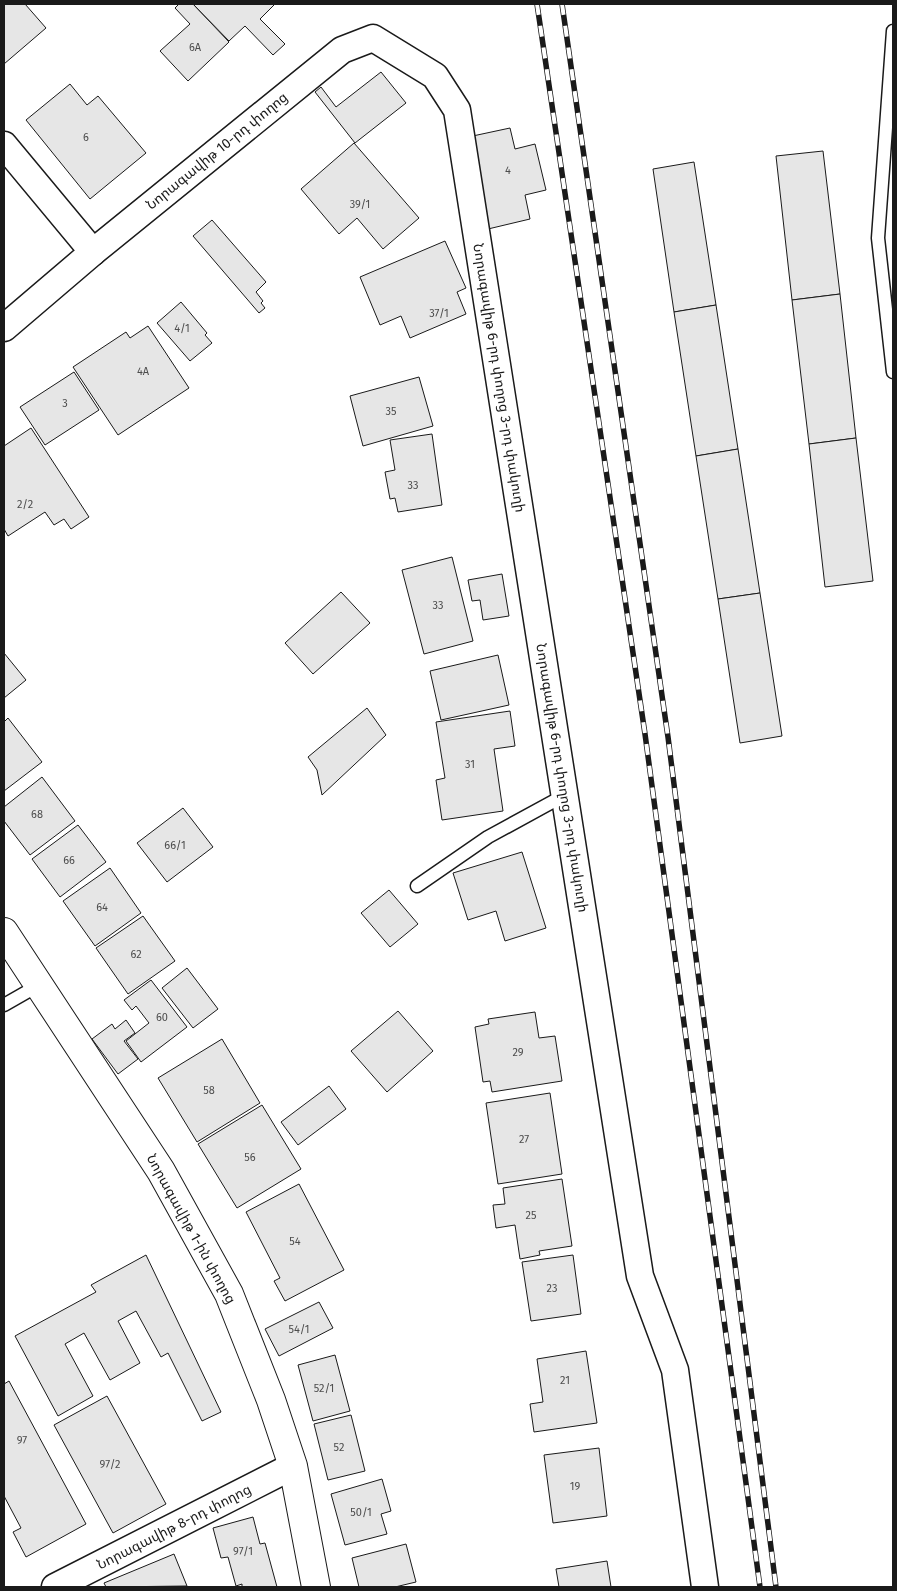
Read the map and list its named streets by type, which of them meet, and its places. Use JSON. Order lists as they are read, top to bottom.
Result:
{
  "streets": {
    "main road": ["Նորագավիթ 1-ին փողոց"],
    "street": ["Նորագավիթ 10-րդ փողոց", "Նորագավիթ 6-րդ փողոց 3-րդ փակուղի", "Նորագավիթ 8-րդ փողոց"]
  },
  "crossings": [
    ["Նորագավիթ 10-րդ փողոց", "Նորագավիթ 6-րդ փողոց 3-րդ փակուղի"],
    ["Նորագավիթ 1-ին փողոց", "Նորագավիթ 8-րդ փողոց"]
  ],
  "house_numbers": [
    "6A",
    "6",
    "4",
    "39/1",
    "37/1",
    "4/1",
    "4A",
    "3",
    "35",
    "33",
    "2/2",
    "33",
    "31",
    "68",
    "66/1",
    "66",
    "64",
    "62",
    "60",
    "29",
    "58",
    "27",
    "56",
    "25",
    "54",
    "23",
    "54/1",
    "21",
    "52/1",
    "97",
    "52",
    "97/2",
    "19",
    "50/1",
    "97/1"
  ]
}
